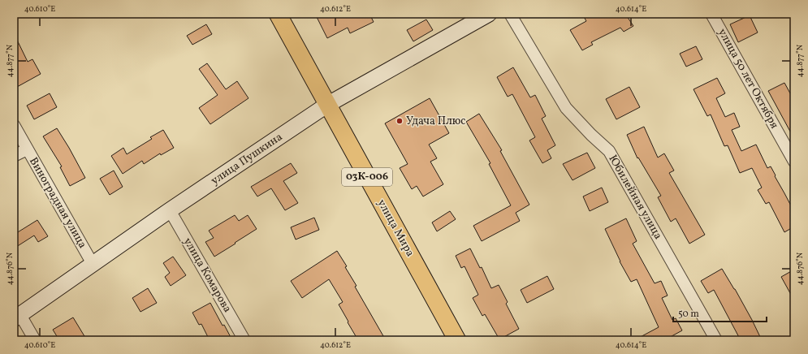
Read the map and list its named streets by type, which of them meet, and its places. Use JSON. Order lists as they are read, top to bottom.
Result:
{
  "streets": {
    "main road": ["03К-006", "улица Мира"],
    "street": [
      "улица 50 лет Октября",
      "улица Пушкина",
      "Юбилейная улица",
      "Виноградная улица",
      "улица Комарова"
    ]
  },
  "crossings": [
    ["улица Пушкина", "Виноградная улица"],
    ["улица Пушкина", "улица Мира"],
    ["улица Пушкина", "улица Комарова"]
  ],
  "places": ["Удача Плюс"],
  "scale_bar": "50 m",
  "coordinates": [
    "40.610°E",
    "40.612°E",
    "40.614°E",
    "44.877°N",
    "44.876°N"
  ]
}
